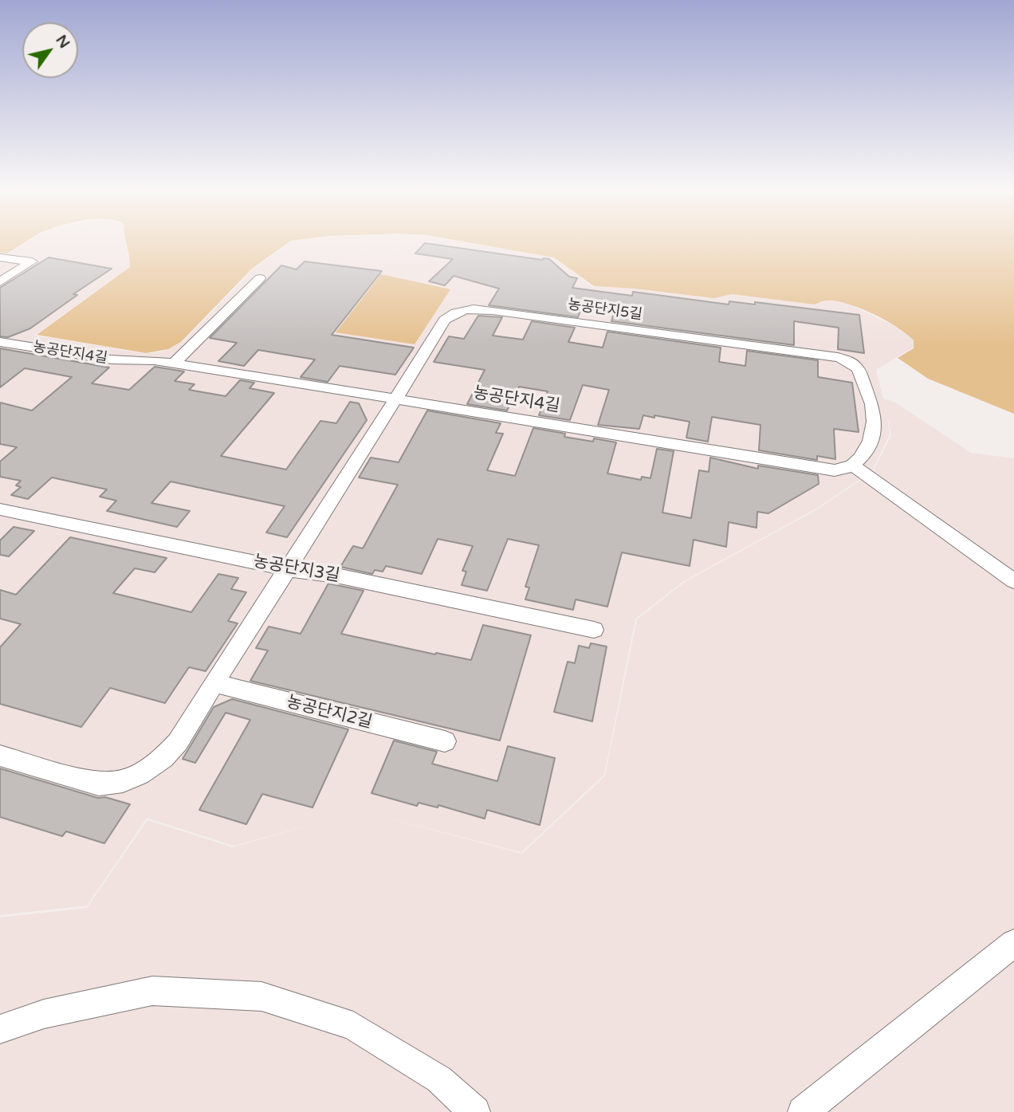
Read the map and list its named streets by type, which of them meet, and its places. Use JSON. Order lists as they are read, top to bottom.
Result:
{
  "streets": {
    "street": [
      "농공단지5길",
      "농공단지4길",
      "농공단지3길",
      "농공단지2길"
    ]
  },
  "crossings": [
    ["농공단지5길", "농공단지4길"],
    ["농공단지5길", "농공단지3길"]
  ],
  "north": "top right"
}
